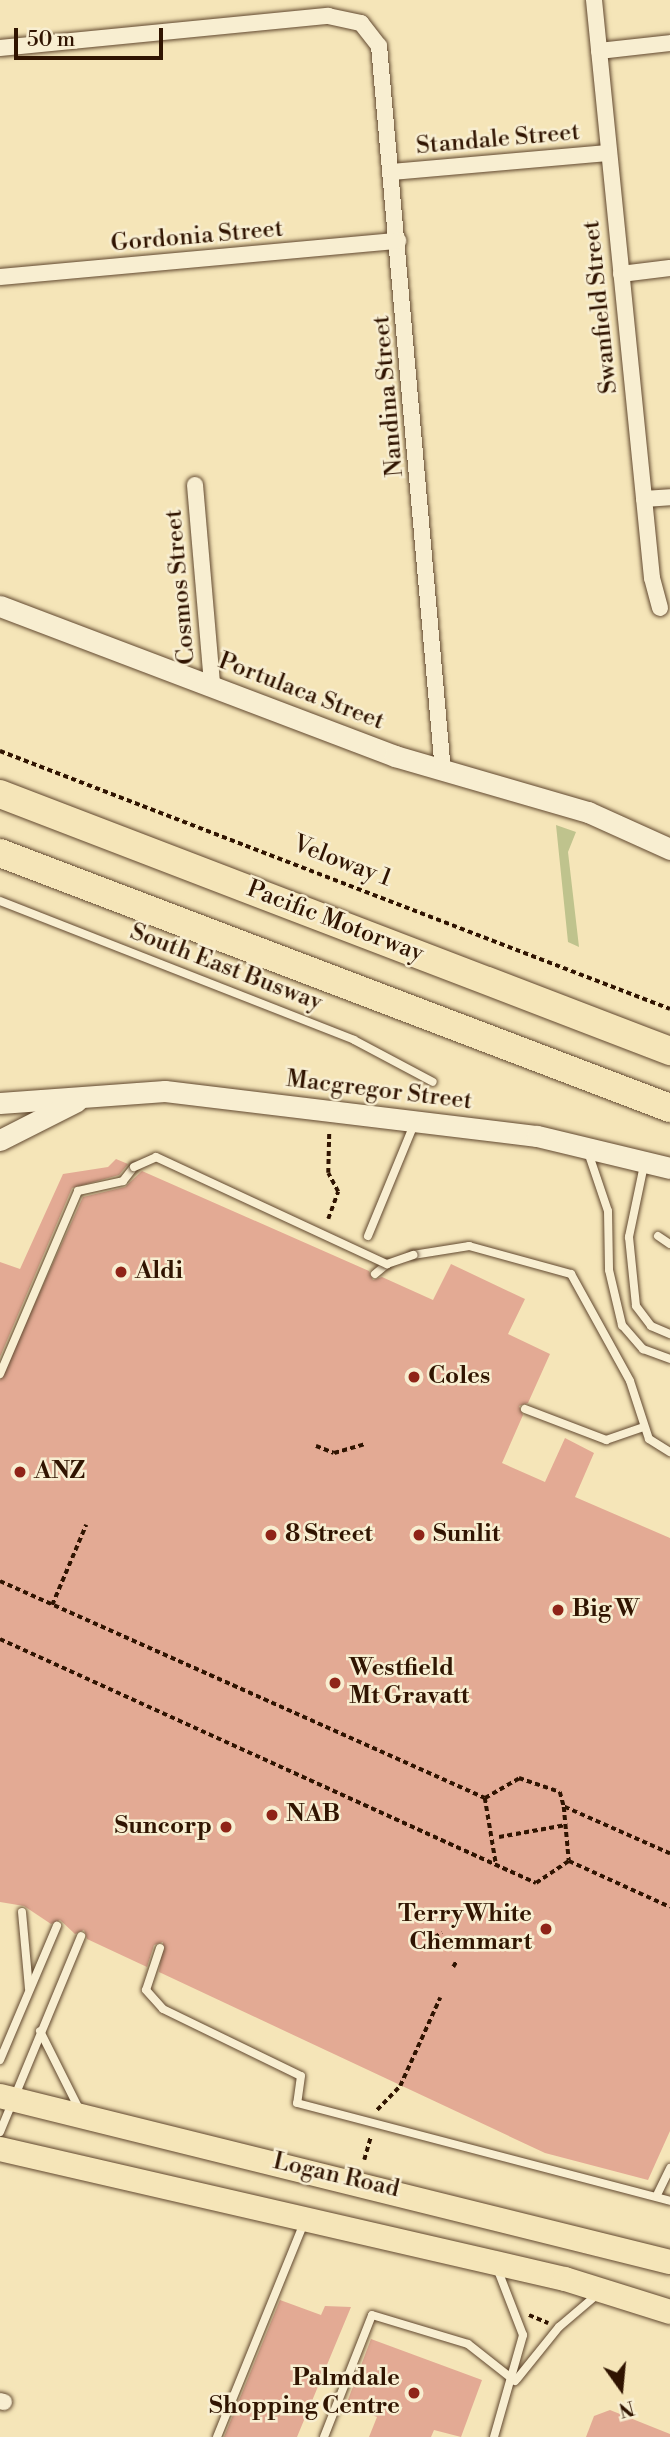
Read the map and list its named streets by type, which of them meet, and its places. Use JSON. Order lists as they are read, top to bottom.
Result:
{
  "streets": {
    "highway": ["Pacific Motorway"],
    "main road": ["Logan Road"],
    "street": [
      "Standale Street",
      "Gordonia Street",
      "Swanfield Street",
      "Nandina Street",
      "Cosmos Street",
      "Portulaca Street",
      "Macgregor Street"
    ],
    "lane": ["South East Busway"],
    "path": ["Veloway 1"]
  },
  "crossings": [
    ["Standale Street", "Swanfield Street"],
    ["Standale Street", "Nandina Street"],
    ["Gordonia Street", "Nandina Street"],
    ["Nandina Street", "Portulaca Street"],
    ["Cosmos Street", "Portulaca Street"]
  ],
  "places": [
    "Aldi",
    "Coles",
    "ANZ",
    "8 Street",
    "Sunlit",
    "Big W",
    "Westfield Mt Gravatt",
    "NAB",
    "Suncorp",
    "TerryWhite Chemmart",
    "Palmdale Shopping Centre"
  ],
  "scale_bar": "50 m",
  "north": "bottom"
}
